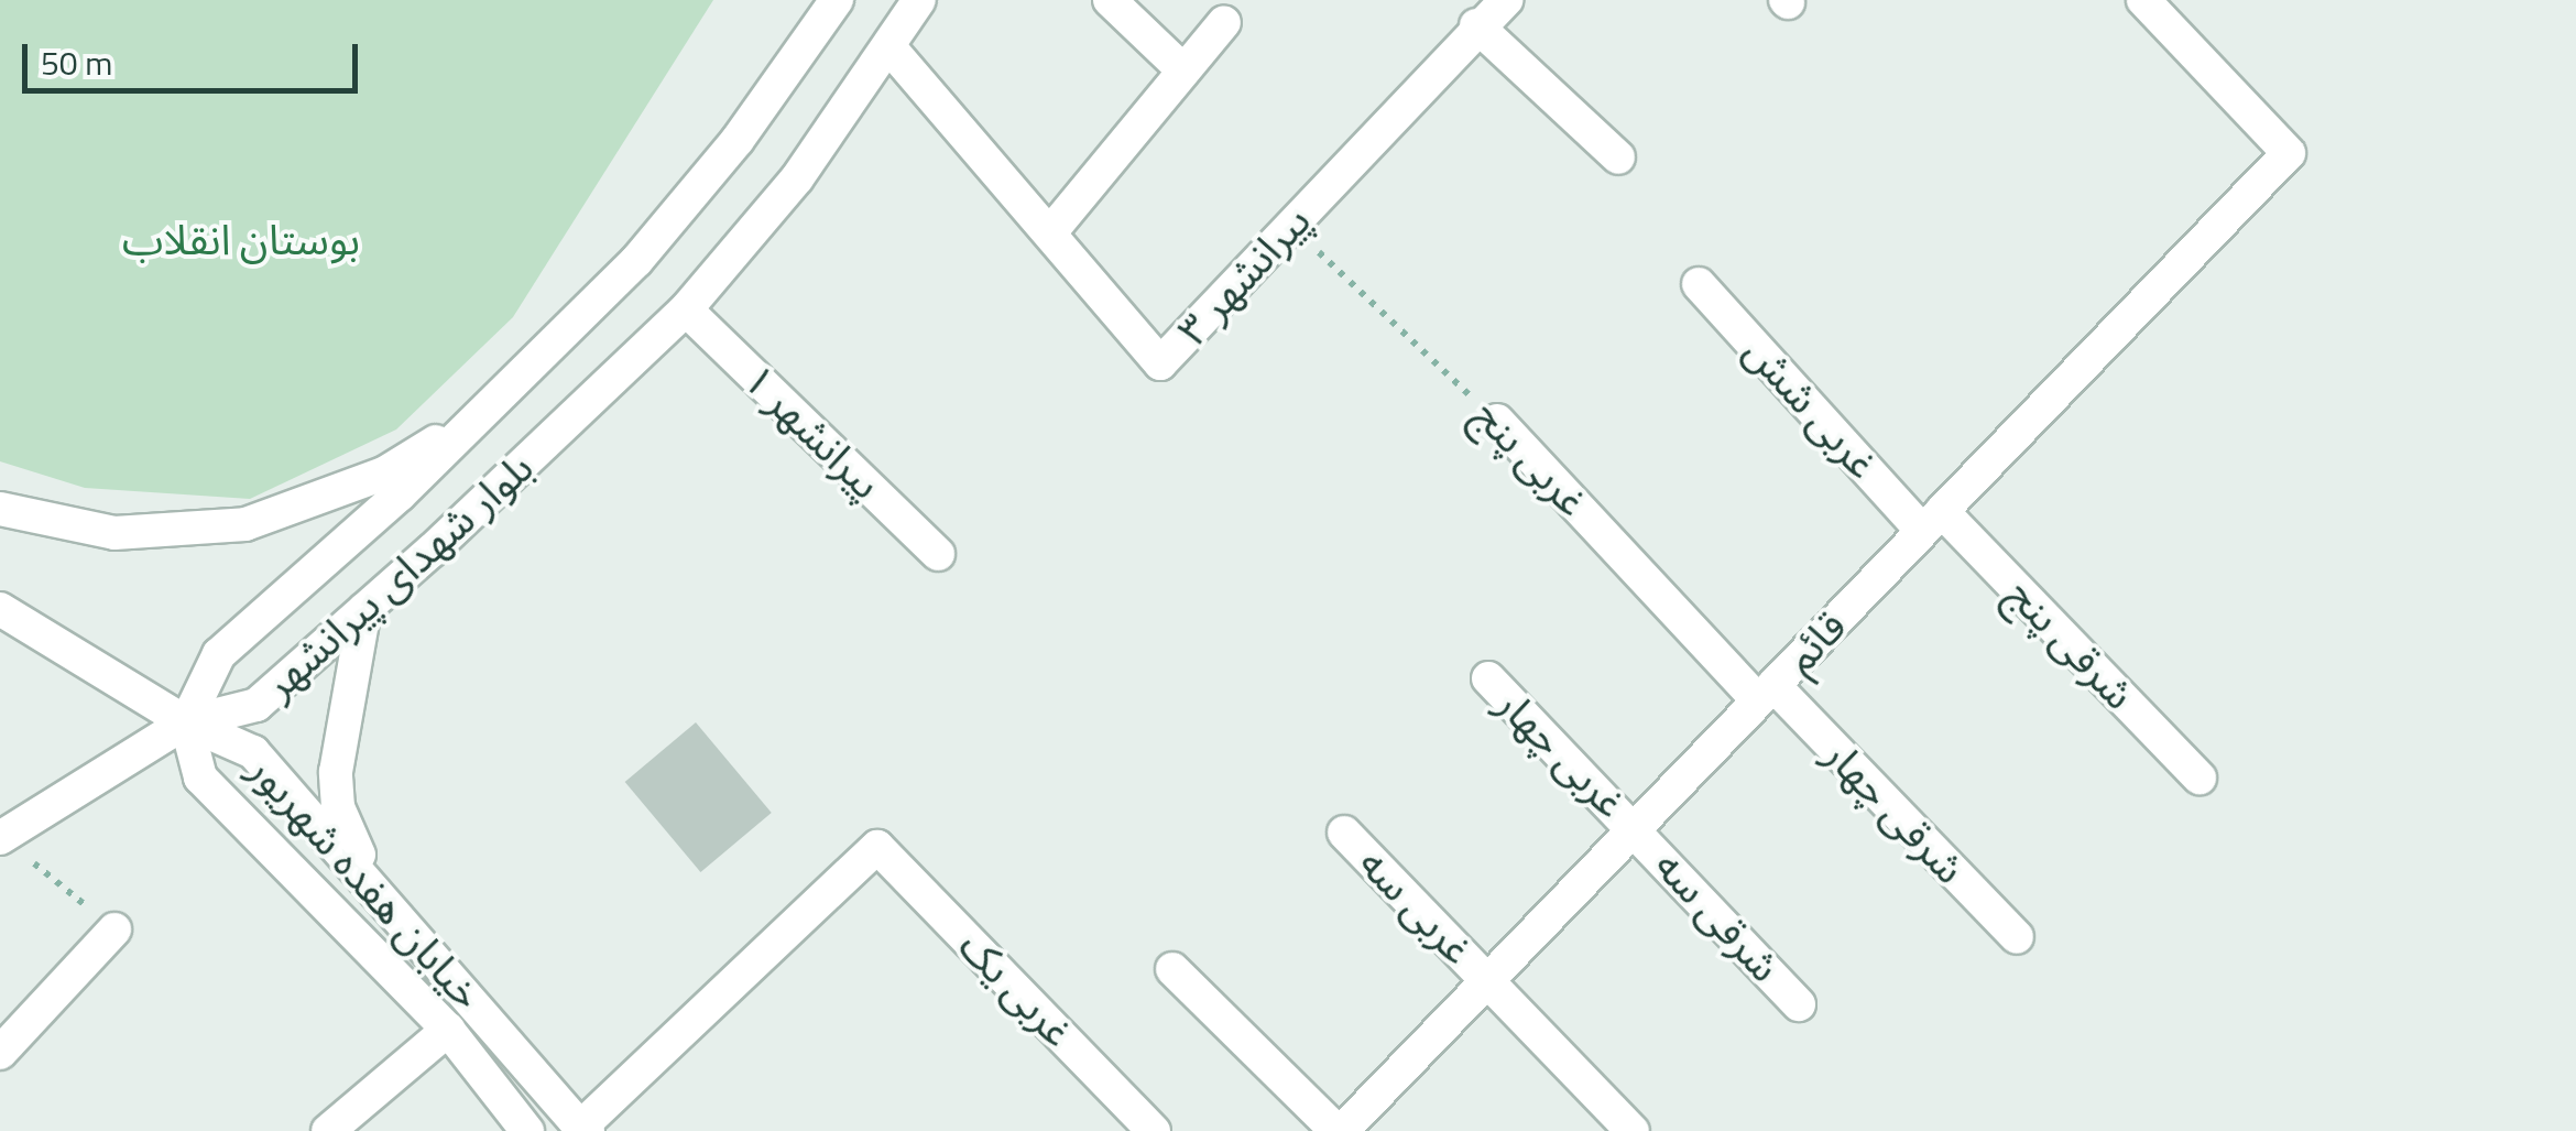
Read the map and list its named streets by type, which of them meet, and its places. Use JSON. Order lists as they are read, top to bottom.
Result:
{
  "streets": {
    "street": [
      "پیرانشهر ۳",
      "غربی شش",
      "پیرانشهر ۱",
      "غربی پنج",
      "بلوار شهدای پیرانشهر",
      "قائم",
      "شرقی پنج",
      "غربی چهار",
      "شرقی چهار",
      "خیابان هفده شهریور",
      "غربی سه",
      "شرقی سه",
      "غربی یک"
    ]
  },
  "crossings": [
    ["پیرانشهر ۳", "غربی پنج"],
    ["پیرانشهر ۳", "بلوار شهدای پیرانشهر"],
    ["غربی شش", "قائم"],
    ["غربی شش", "شرقی پنج"],
    ["پیرانشهر ۱", "بلوار شهدای پیرانشهر"],
    ["غربی پنج", "قائم"],
    ["غربی پنج", "شرقی چهار"],
    ["بلوار شهدای پیرانشهر", "خیابان هفده شهریور"],
    ["قائم", "شرقی پنج"],
    ["قائم", "غربی چهار"],
    ["قائم", "شرقی چهار"],
    ["قائم", "غربی سه"],
    ["قائم", "شرقی سه"],
    ["غربی چهار", "شرقی سه"],
    ["خیابان هفده شهریور", "غربی یک"]
  ],
  "parks": ["بوستان انقلاب"],
  "scale_bar": "50 m"
}
